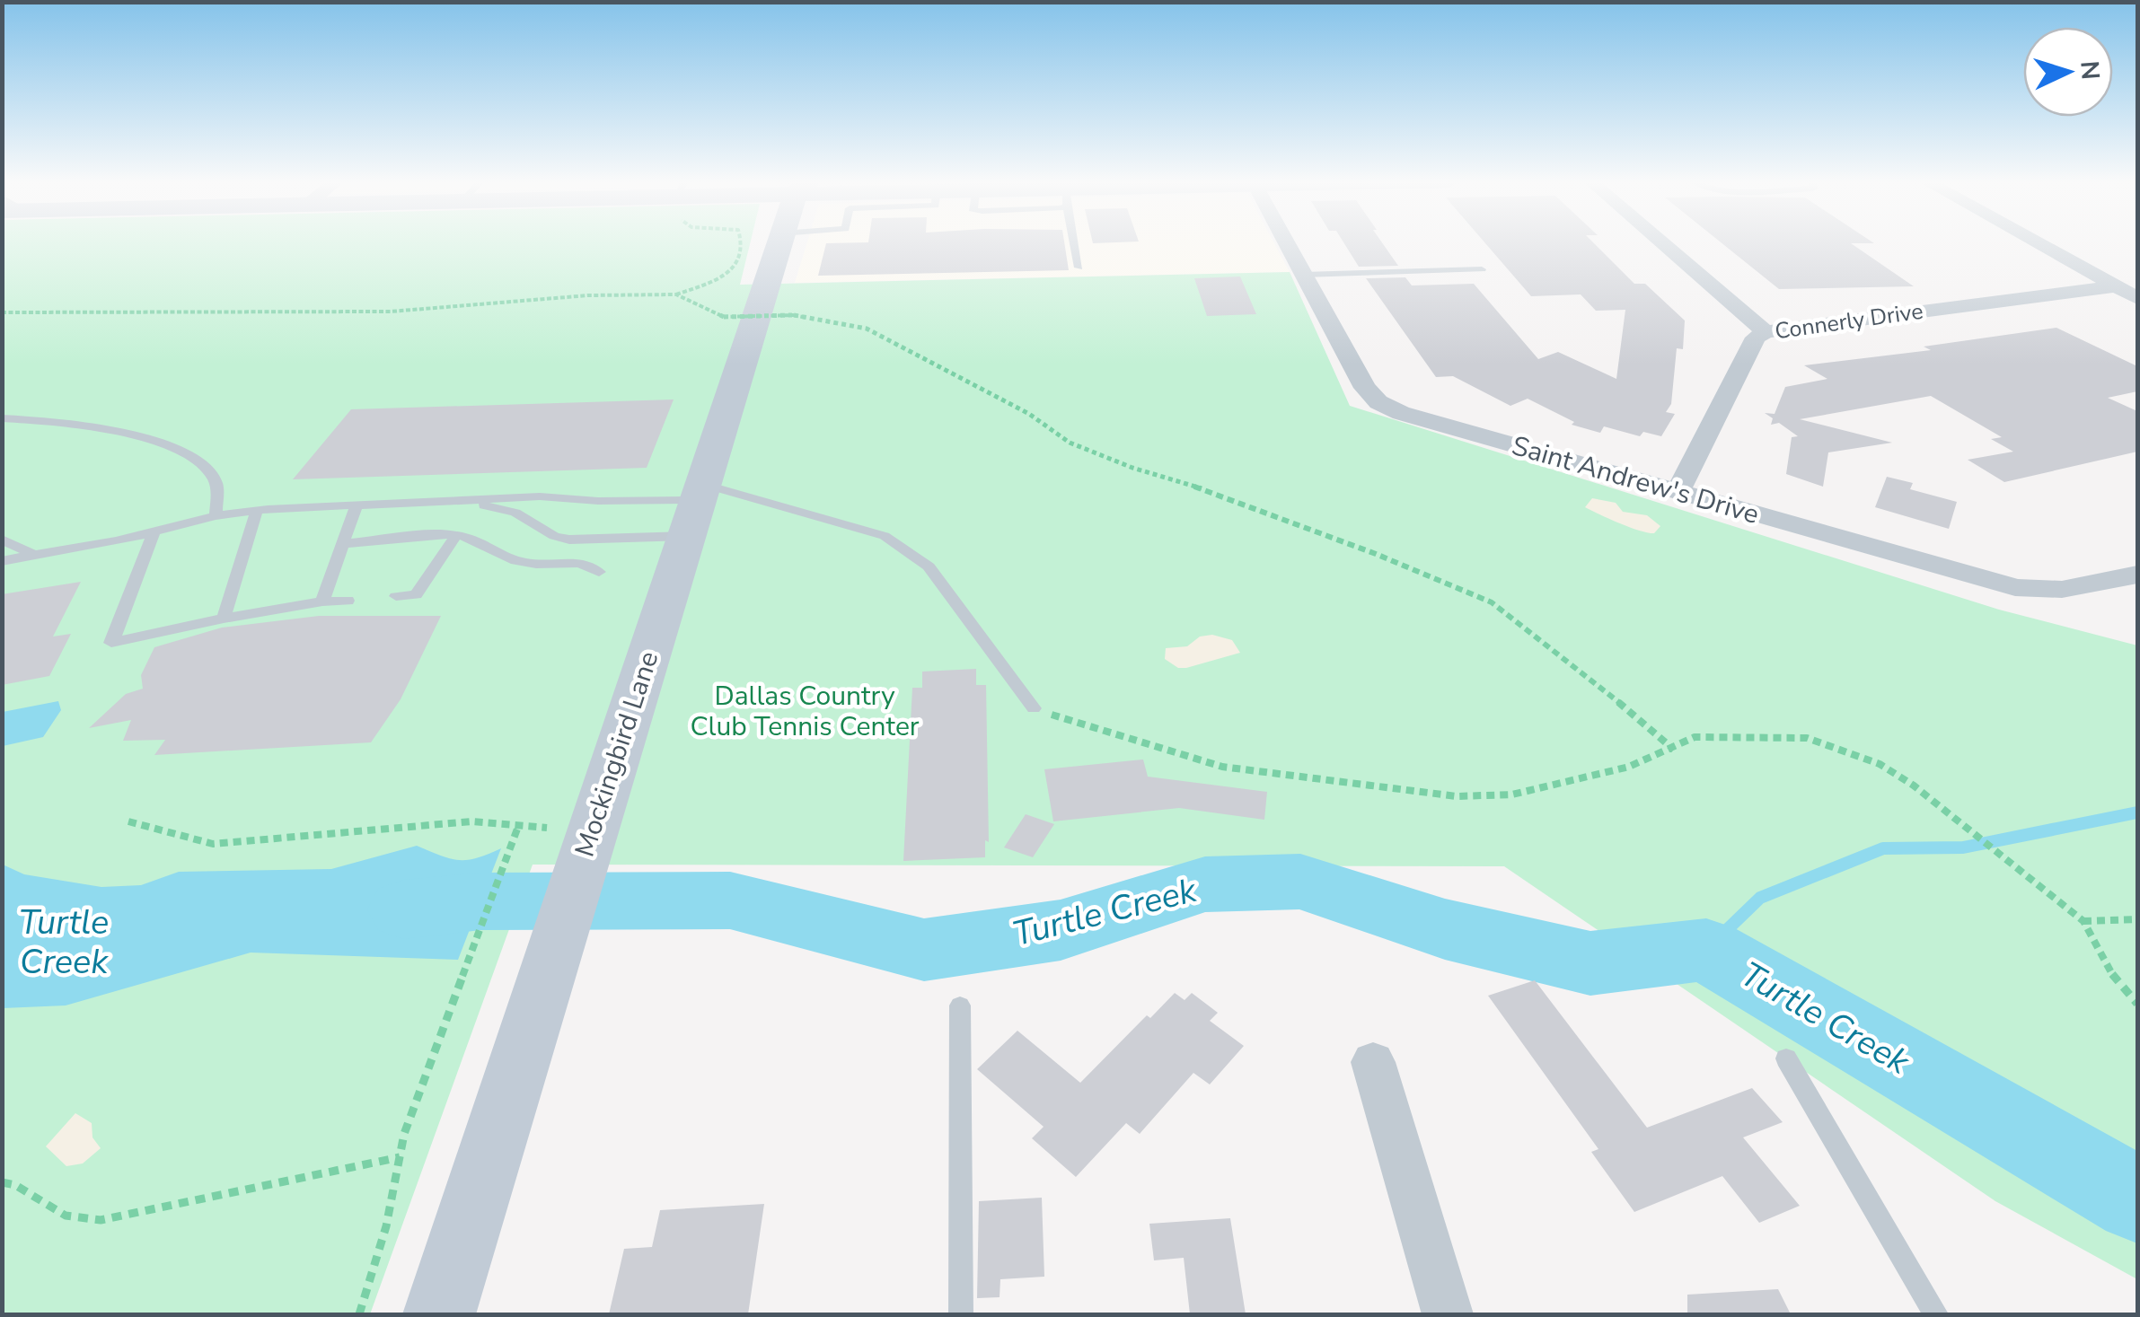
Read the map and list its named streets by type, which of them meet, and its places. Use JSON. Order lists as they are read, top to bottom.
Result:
{
  "streets": {
    "main road": ["Mockingbird Lane"],
    "street": ["Connerly Drive", "Saint Andrew's Drive"]
  },
  "crossings": [
    ["Connerly Drive", "Saint Andrew's Drive"]
  ],
  "water": ["Turtle Creek"],
  "parks": ["Dallas Country Club Tennis Center"],
  "north": "right"
}
